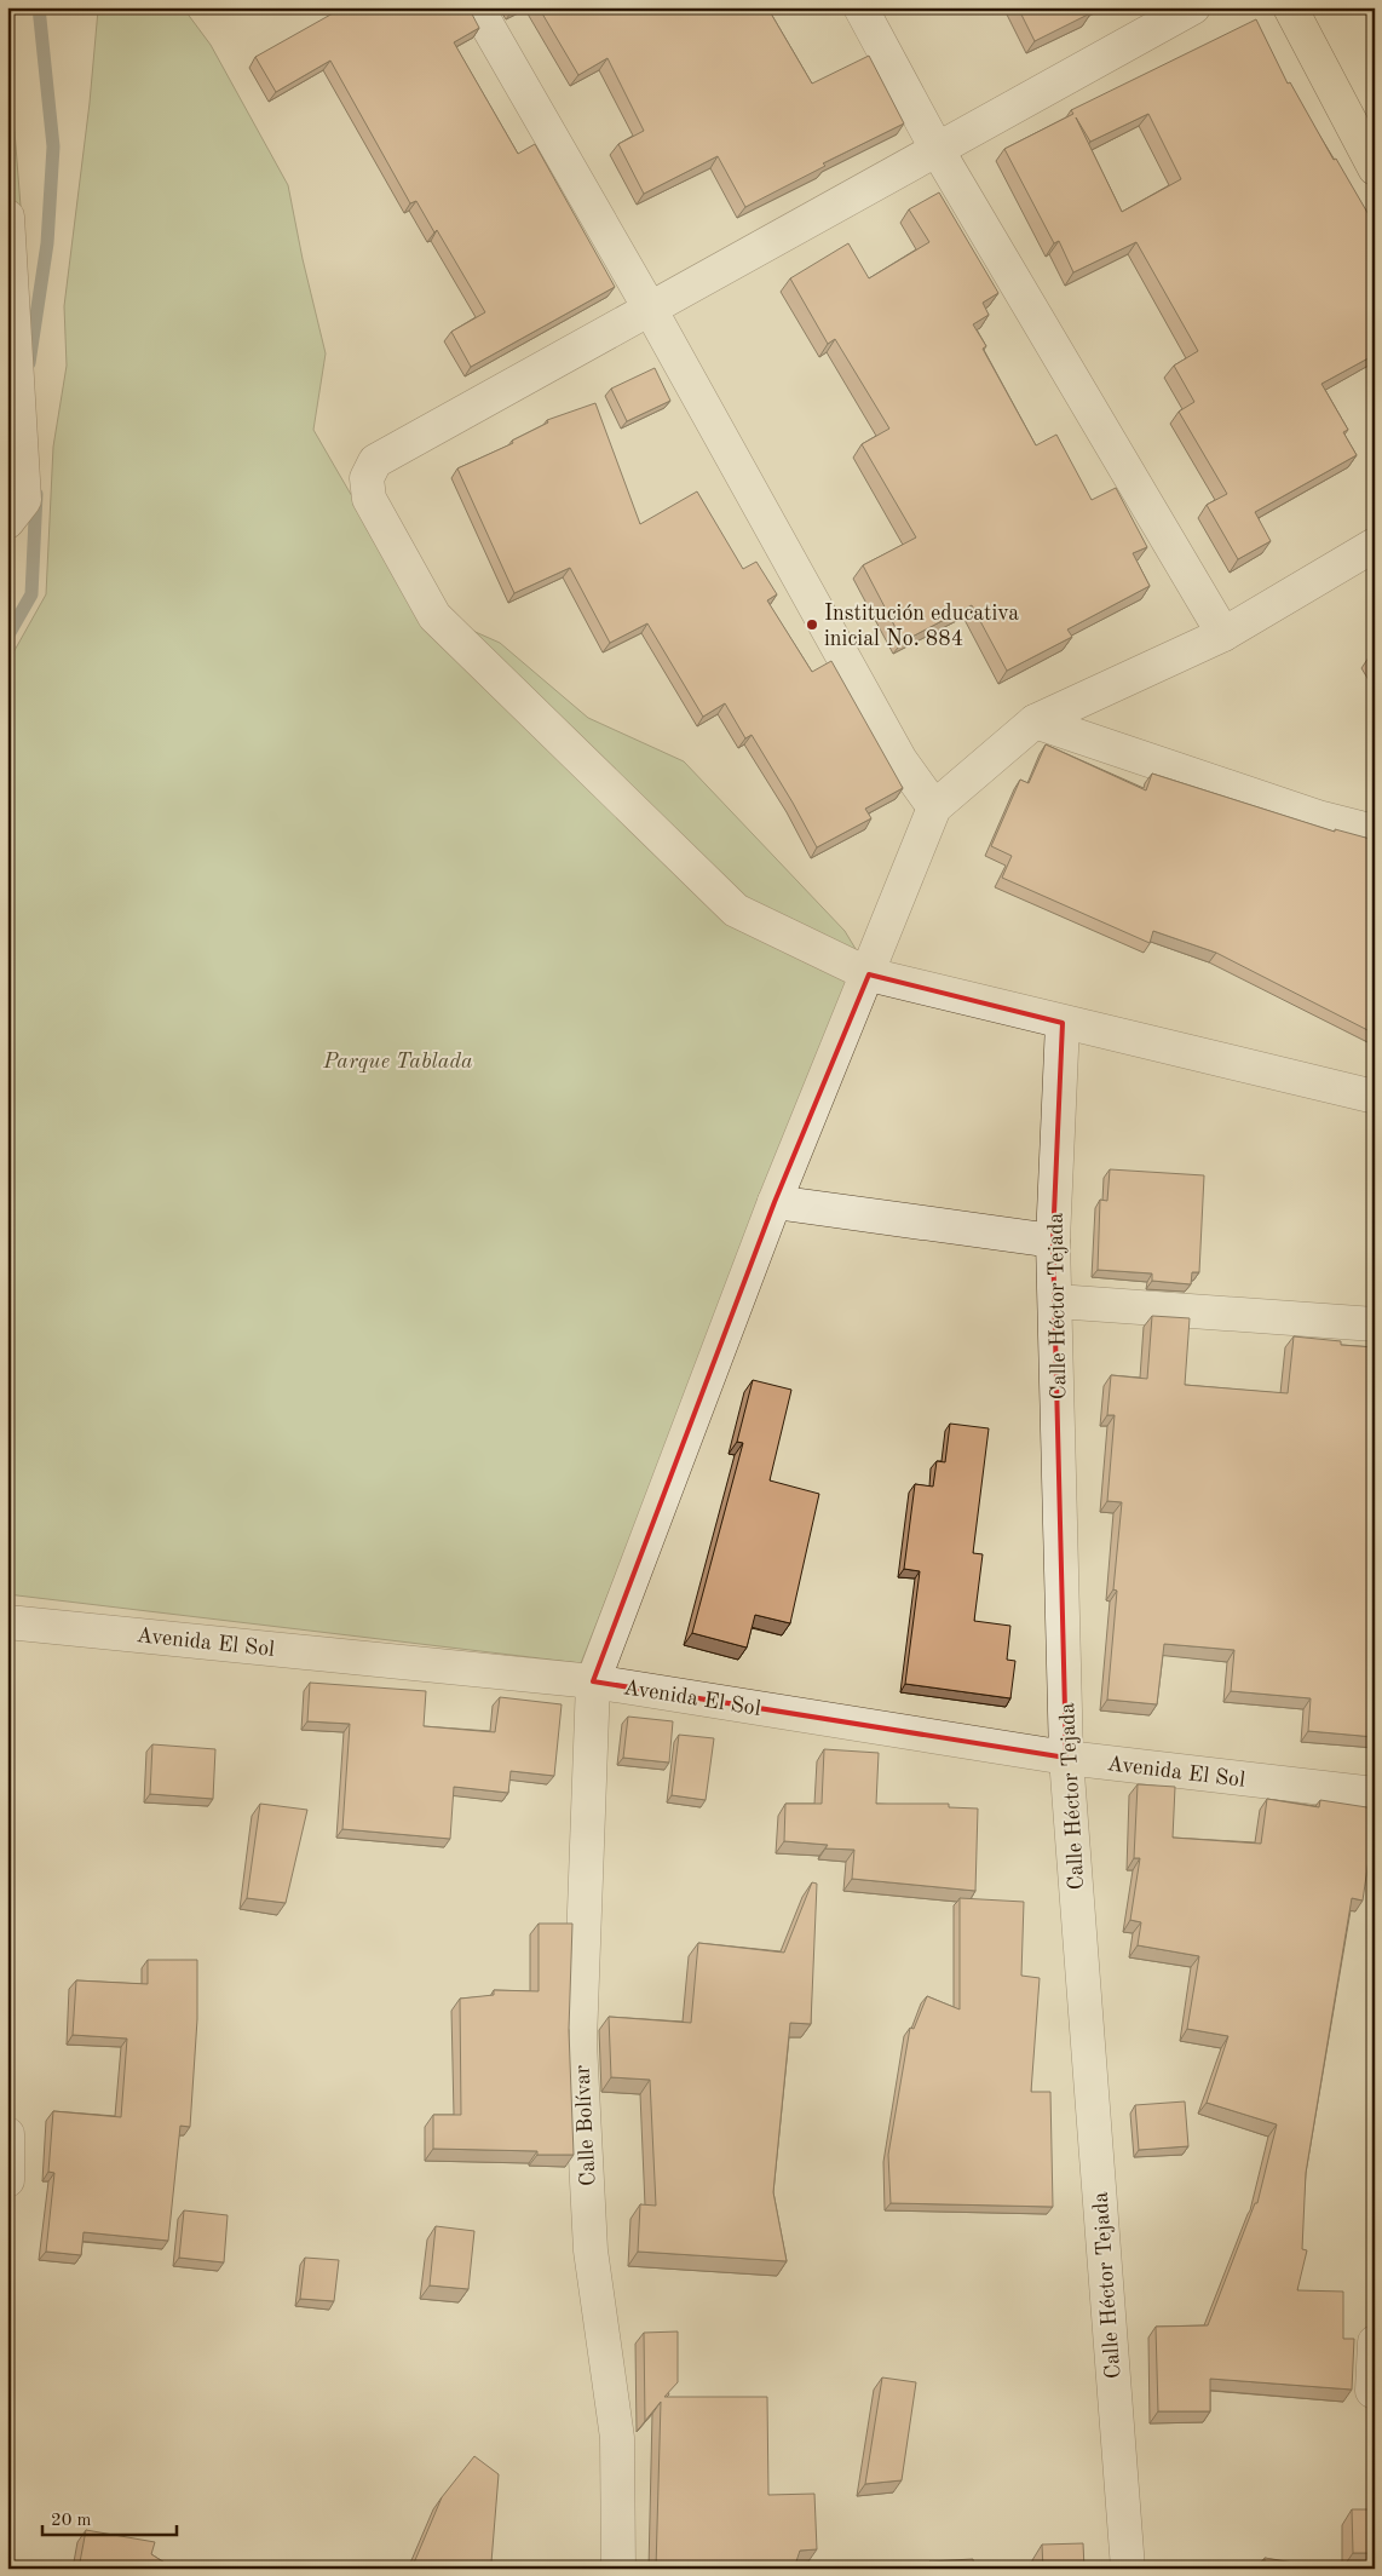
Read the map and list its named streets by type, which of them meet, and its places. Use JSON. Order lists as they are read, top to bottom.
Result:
{
  "streets": {
    "street": ["Calle Héctor Tejada", "Avenida El Sol", "Calle Bolívar"]
  },
  "crossings": [
    ["Calle Héctor Tejada", "Avenida El Sol"],
    ["Avenida El Sol", "Calle Bolívar"]
  ],
  "parks": ["Parque Tablada"],
  "places": ["Institución educativa inicial No. 884"],
  "scale_bar": "20 m"
}
